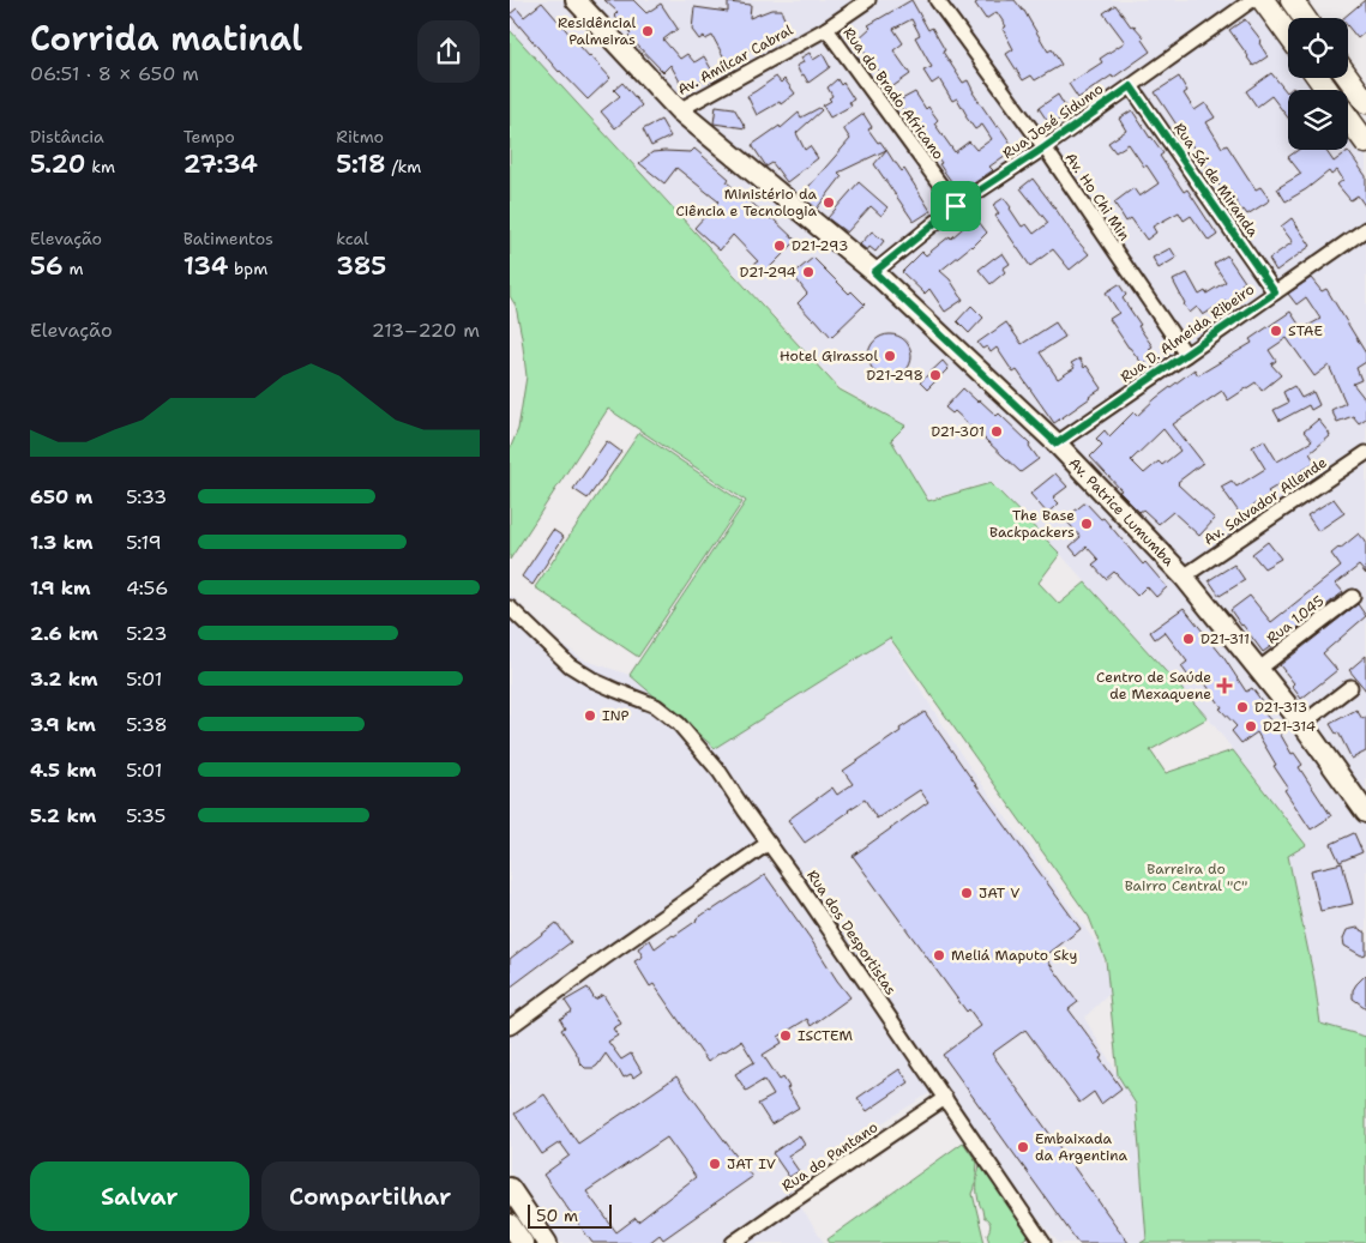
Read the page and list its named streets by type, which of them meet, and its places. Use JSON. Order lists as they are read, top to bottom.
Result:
{
  "streets": {
    "main road": ["Av. Patrice Lumumba"],
    "street": [
      "Av. Amílcar Cabral",
      "Rua do Brado Africano",
      "Rua José Sidumo",
      "Rua Sá de Miranda",
      "Av. Ho Chi Min",
      "Rua D. Almeida Ribeiro",
      "Av. Salvador Allende",
      "Rua 1.045",
      "Rua dos Desportistas",
      "Rua do Pantano"
    ]
  },
  "crossings": [
    ["Av. Amílcar Cabral", "Rua do Brado Africano"],
    ["Av. Amílcar Cabral", "Av. Patrice Lumumba"],
    ["Rua do Brado Africano", "Rua José Sidumo"],
    ["Rua José Sidumo", "Rua Sá de Miranda"],
    ["Rua José Sidumo", "Av. Ho Chi Min"],
    ["Rua José Sidumo", "Av. Patrice Lumumba"],
    ["Rua Sá de Miranda", "Rua D. Almeida Ribeiro"],
    ["Av. Ho Chi Min", "Rua D. Almeida Ribeiro"],
    ["Rua D. Almeida Ribeiro", "Av. Patrice Lumumba"],
    ["Av. Salvador Allende", "Av. Patrice Lumumba"],
    ["Av. Patrice Lumumba", "Rua 1.045"],
    ["Rua dos Desportistas", "Rua do Pantano"]
  ],
  "parks": ["Barreira do Bairro Central \"C\""],
  "places": {
    "other": [
      "Residêncial Palmeiras",
      "Ministério da Ciência e Tecnologia",
      "D21-293",
      "D21-294",
      "STAE",
      "Hotel Girassol",
      "D21-298",
      "D21-301",
      "The Base Backpackers",
      "D21-311",
      "D21-313",
      "INP",
      "D21-314",
      "JAT V",
      "Meliá Maputo Sky",
      "ISCTEM",
      "Embaixada da Argentina",
      "JAT IV"
    ],
    "health": ["Centro de Saúde de Mexaquene"]
  },
  "scale_bar": "50 m",
  "page": {
    "heading": ["Corrida matinal", "06:51 · 8 × 650 m"],
    "stats": [
      ["Distância", "5.20 km"],
      ["Tempo", "27:34"],
      ["Ritmo", "5:18 /km"],
      ["Elevação", "56 m"],
      ["Batimentos", "134 bpm"],
      ["kcal", "385"]
    ],
    "chart": ["Elevação", "213–220 m"],
    "list": [
      {
        "name": "650 m",
        "note": "5:33"
      },
      {
        "name": "1.3 km",
        "note": "5:19"
      },
      {
        "name": "1.9 km",
        "note": "4:56"
      },
      {
        "name": "2.6 km",
        "note": "5:23"
      },
      {
        "name": "3.2 km",
        "note": "5:01"
      },
      {
        "name": "3.9 km",
        "note": "5:38"
      },
      {
        "name": "4.5 km",
        "note": "5:01"
      },
      {
        "name": "5.2 km",
        "note": "5:35"
      }
    ],
    "buttons": ["Salvar", "Compartilhar"],
    "scale": "50 m"
  }
}
